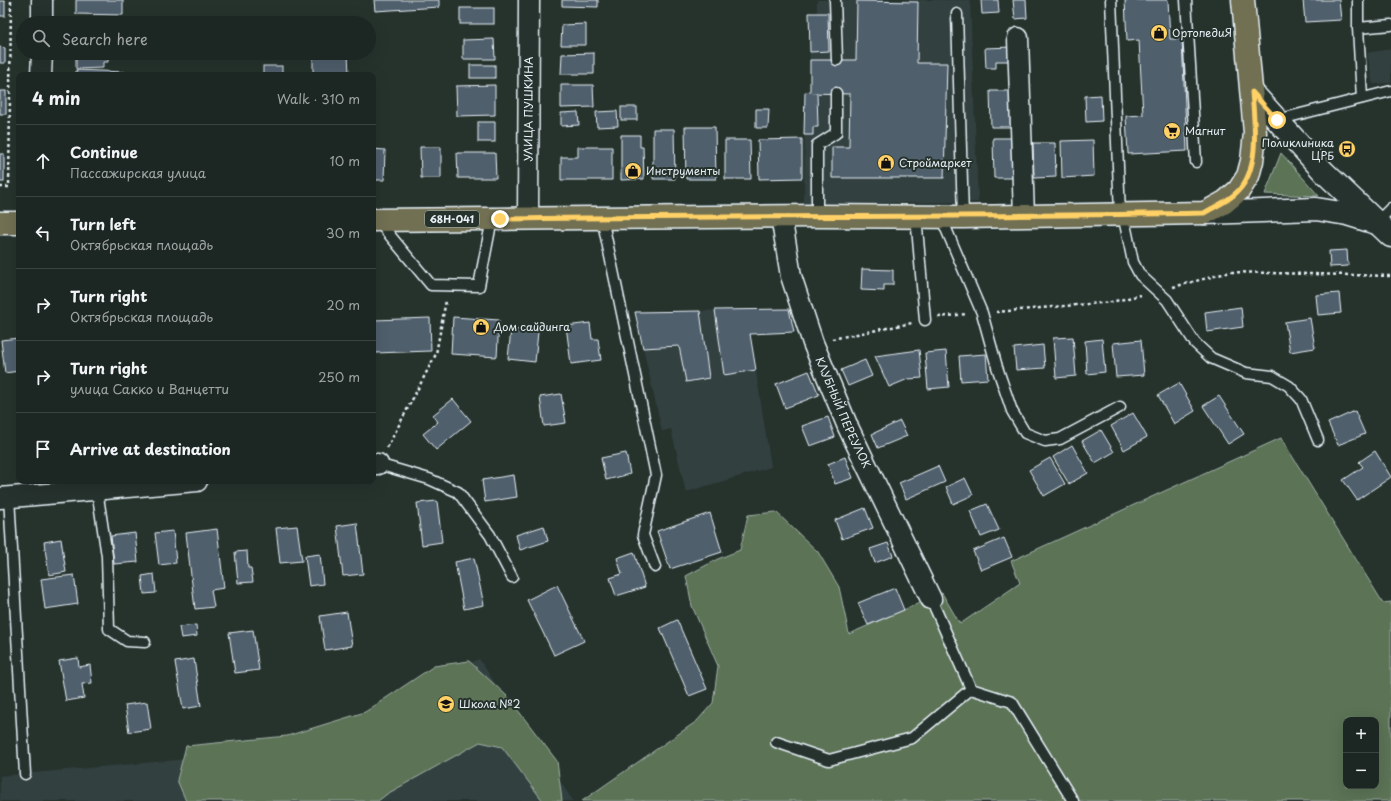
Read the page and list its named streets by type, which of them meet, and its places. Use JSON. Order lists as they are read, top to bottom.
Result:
{
  "streets": {
    "main road": ["68Н-041"],
    "street": ["УЛИЦА ПУШКИНА", "КЛУБНЫЙ ПЕРЕУЛОК"]
  },
  "crossings": [
    ["УЛИЦА ПУШКИНА", "68Н-041"],
    ["68Н-041", "КЛУБНЫЙ ПЕРЕУЛОК"]
  ],
  "places": {
    "shop": [
      "ОртопедиЯ",
      "Строймаркет",
      "Инструменты",
      "Дом сайдинга"
    ],
    "supermarket": ["Магнит"],
    "bus stop": ["Поликлиника ЦРБ"],
    "school or university": ["Школа №2"]
  },
  "page": {
    "search": "Search here",
    "heading": ["4 min", "Walk · 310 m"],
    "list": [
      ["Continue", "Пассажирская улица", "10 m"],
      ["Turn left", "Октябрьская площадь", "30 m"],
      ["Turn right", "Октябрьская площадь", "20 m"],
      ["Turn right", "улица Сакко и Ванцетти", "250 m"],
      "Arrive at destination"
    ],
    "map_buttons": ["+", "−"]
  }
}
